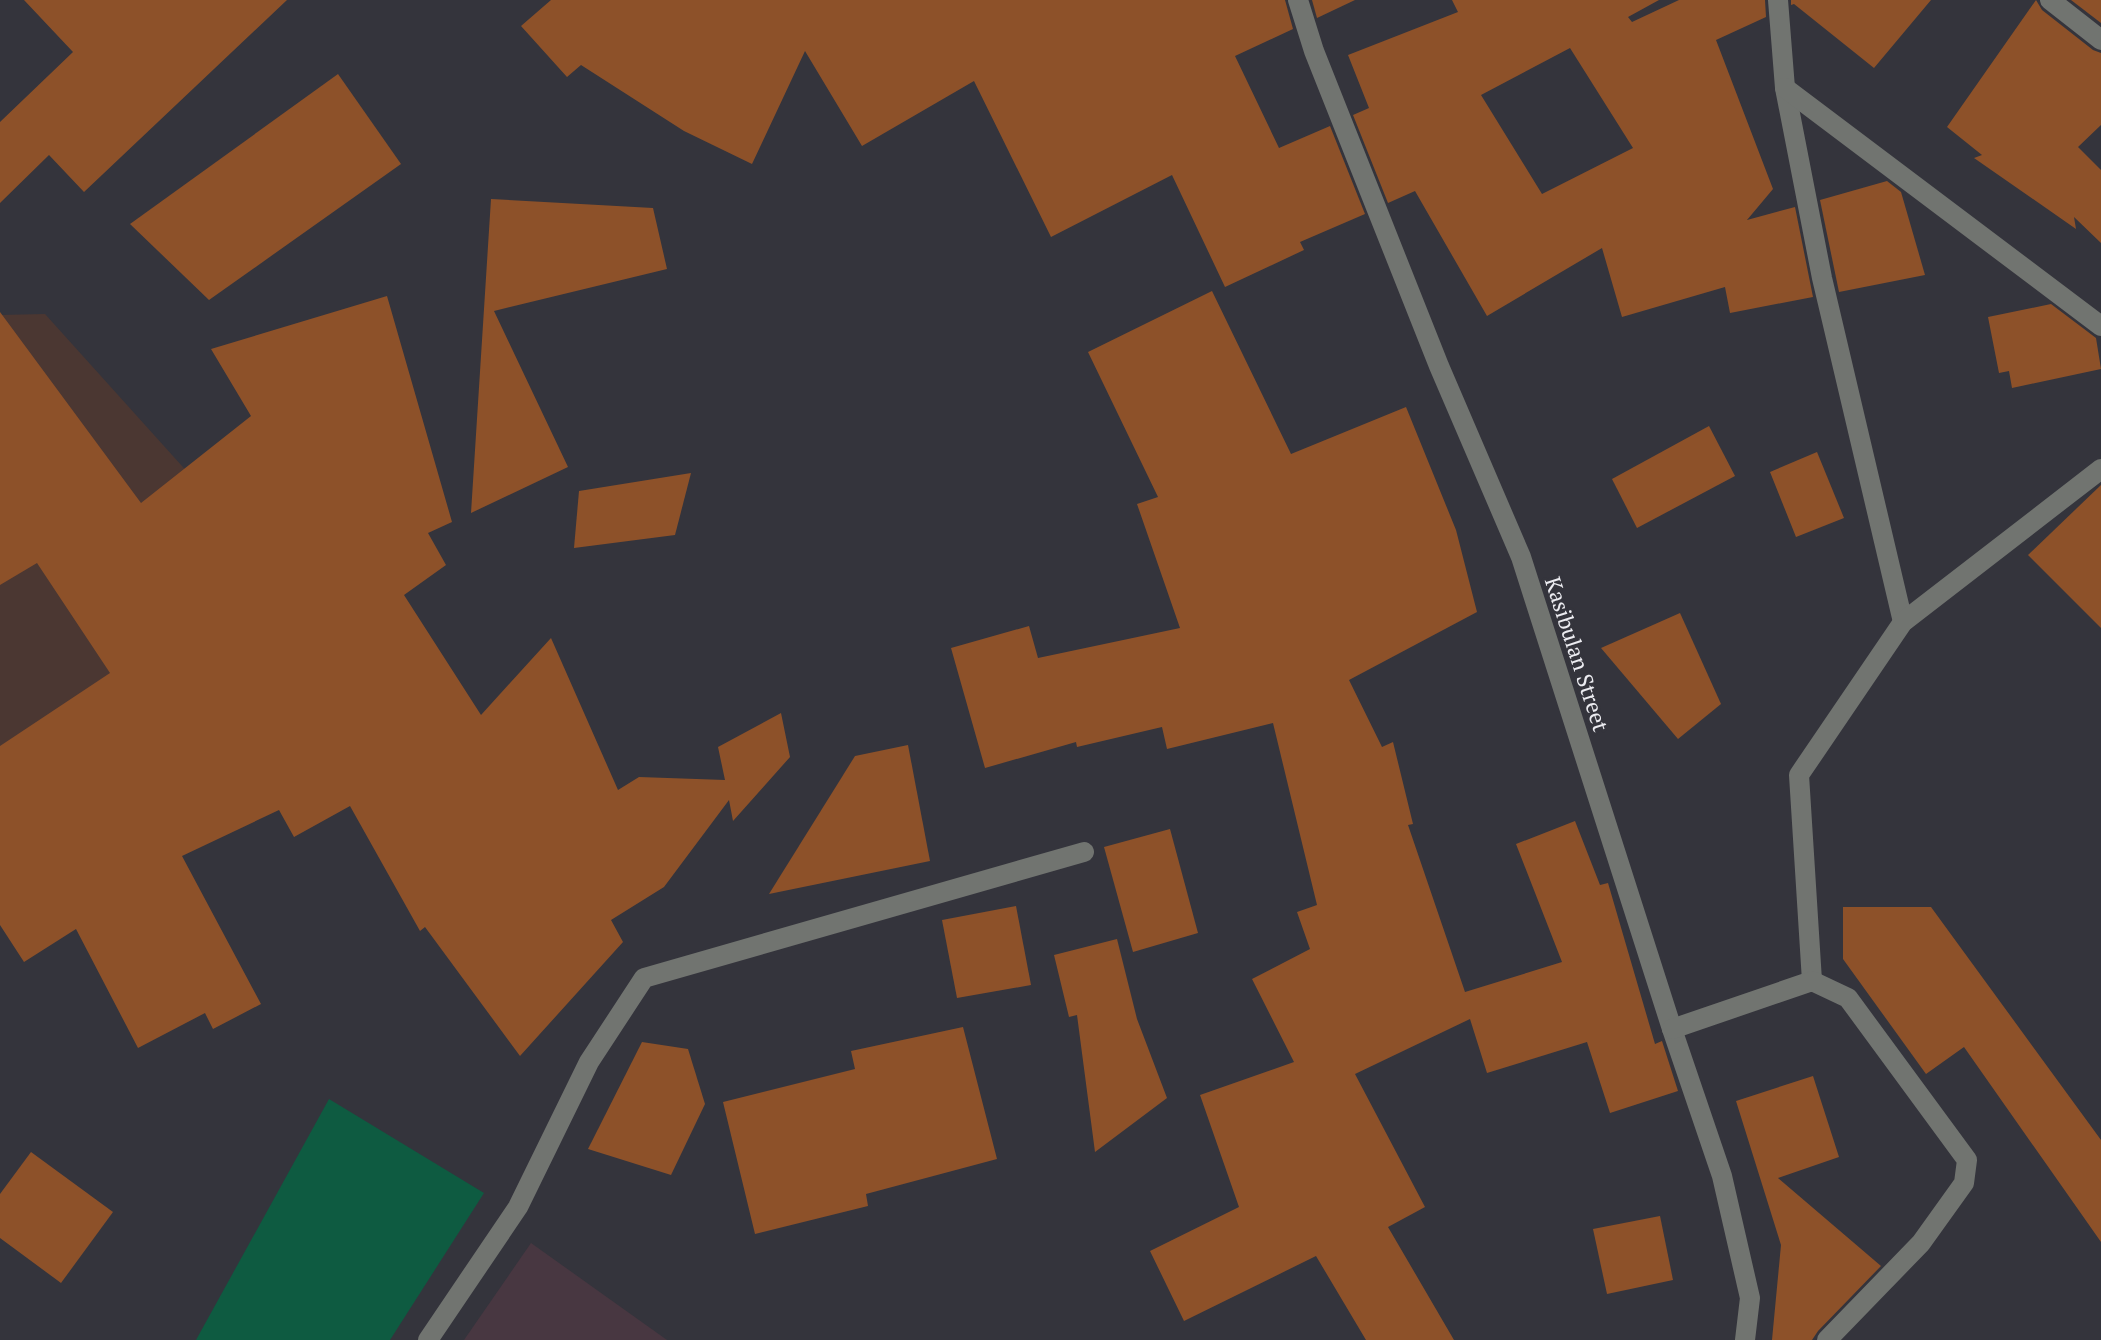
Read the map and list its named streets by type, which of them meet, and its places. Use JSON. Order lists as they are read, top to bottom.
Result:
{
  "streets": {
    "street": ["Kasibulan Street"]
  }
}
